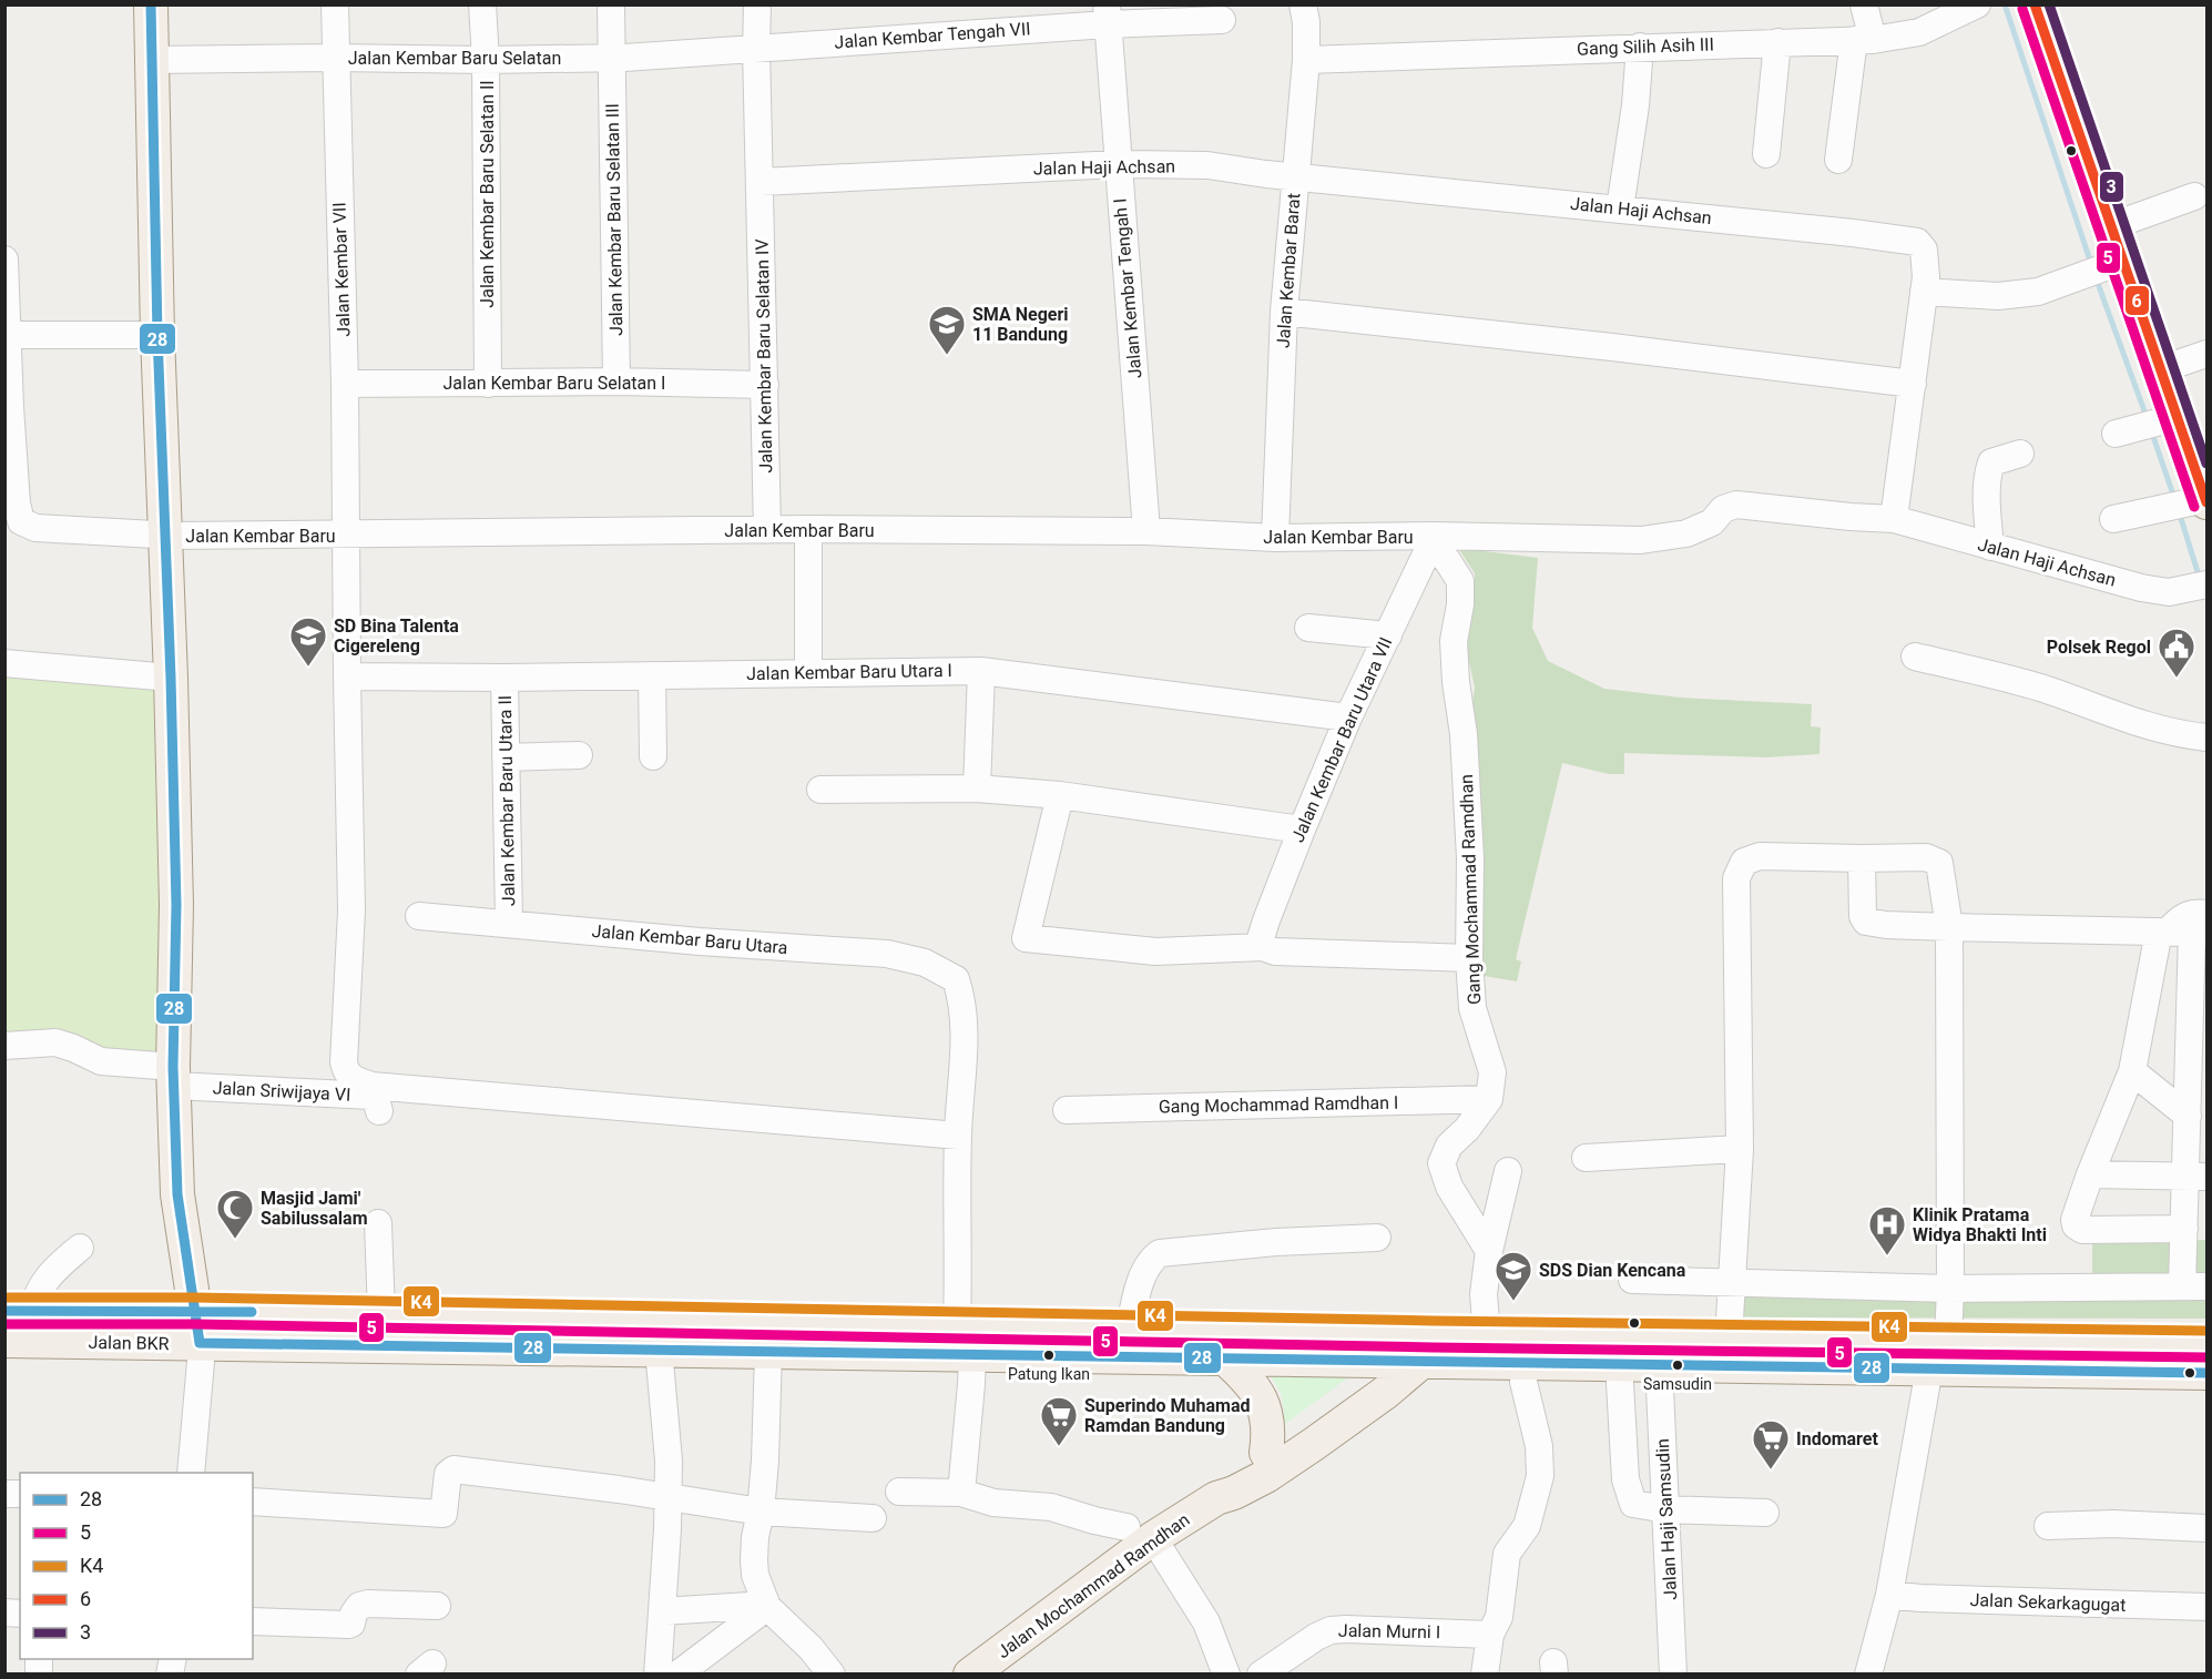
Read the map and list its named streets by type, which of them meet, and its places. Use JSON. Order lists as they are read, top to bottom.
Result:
{
  "streets": {
    "main road": ["Jalan BKR", "Jalan Mochammad Ramdhan"],
    "street": [
      "Jalan Kembar Tengah VII",
      "Gang Silih Asih III",
      "Jalan Kembar Baru Selatan",
      "Jalan Haji Achsan",
      "Jalan Kembar Baru Selatan II",
      "Jalan Kembar Baru Selatan III",
      "Jalan Kembar VII",
      "Jalan Kembar Barat",
      "Jalan Kembar Tengah I",
      "Jalan Kembar Baru Selatan IV",
      "Jalan Kembar Baru Selatan I",
      "Jalan Kembar Baru",
      "Jalan Kembar Baru Utara I",
      "Jalan Kembar Baru Utara VII",
      "Jalan Kembar Baru Utara II",
      "Gang Mochammad Ramdhan",
      "Jalan Kembar Baru Utara",
      "Jalan Sriwijaya VI",
      "Gang Mochammad Ramdhan I",
      "Jalan Haji Samsudin",
      "Jalan Sekarkagugat",
      "Jalan Murni I"
    ]
  },
  "crossings": [
    ["Jalan Kembar Tengah VII", "Jalan Kembar Baru Selatan"],
    ["Jalan Kembar Tengah VII", "Jalan Kembar Tengah I"],
    ["Jalan Kembar Tengah VII", "Jalan Kembar Baru Selatan IV"],
    ["Gang Silih Asih III", "Jalan Kembar Barat"],
    ["Jalan Kembar Baru Selatan", "Jalan Kembar Baru Selatan II"],
    ["Jalan Kembar Baru Selatan", "Jalan Kembar Baru Selatan III"],
    ["Jalan Kembar Baru Selatan", "Jalan Kembar VII"],
    ["Jalan Kembar Baru Selatan", "Jalan Kembar Baru Selatan IV"],
    ["Jalan Haji Achsan", "Jalan Kembar Barat"],
    ["Jalan Haji Achsan", "Jalan Kembar Tengah I"],
    ["Jalan Haji Achsan", "Jalan Kembar Baru Selatan IV"],
    ["Jalan Haji Achsan", "Jalan Kembar Baru"],
    ["Jalan Kembar Baru Selatan II", "Jalan Kembar Baru Selatan I"],
    ["Jalan Kembar Baru Selatan III", "Jalan Kembar Baru Selatan I"],
    ["Jalan Kembar VII", "Jalan Kembar Baru Selatan I"],
    ["Jalan Kembar VII", "Jalan Kembar Baru"],
    ["Jalan Kembar Barat", "Jalan Kembar Baru"],
    ["Jalan Kembar Tengah I", "Jalan Kembar Baru"],
    ["Jalan Kembar Baru Selatan IV", "Jalan Kembar Baru Selatan I"],
    ["Jalan Kembar Baru Selatan IV", "Jalan Kembar Baru"],
    ["Jalan Kembar Baru", "Jalan Kembar Baru Utara VII"],
    ["Jalan Kembar Baru", "Gang Mochammad Ramdhan"],
    ["Jalan Kembar Baru Utara I", "Jalan Kembar Baru Utara VII"],
    ["Jalan Kembar Baru Utara I", "Jalan Kembar Baru Utara II"],
    ["Jalan Kembar Baru Utara VII", "Gang Mochammad Ramdhan"],
    ["Jalan Kembar Baru Utara II", "Jalan Kembar Baru Utara"],
    ["Gang Mochammad Ramdhan", "Gang Mochammad Ramdhan I"],
    ["Jalan BKR", "Jalan Haji Samsudin"],
    ["Jalan BKR", "Jalan Mochammad Ramdhan"]
  ],
  "places": {
    "school or university": ["SMA Negeri 11 Bandung", "SD Bina Talenta Cigereleng", "SDS Dian Kencana"],
    "public building": ["Polsek Regol"],
    "mosque": ["Masjid Jami' Sabilussalam"],
    "hospital": ["Klinik Pratama Widya Bhakti Inti"],
    "other": ["Patung Ikan", "Samsudin"],
    "supermarket": ["Superindo Muhamad Ramdan Bandung", "Indomaret"]
  },
  "lines": [
    "transit line 28",
    "transit line 6",
    "transit line 3",
    "transit line 5",
    "transit line K4"
  ],
  "legend": [
    "28",
    "5",
    "K4",
    "6",
    "3"
  ]
}
